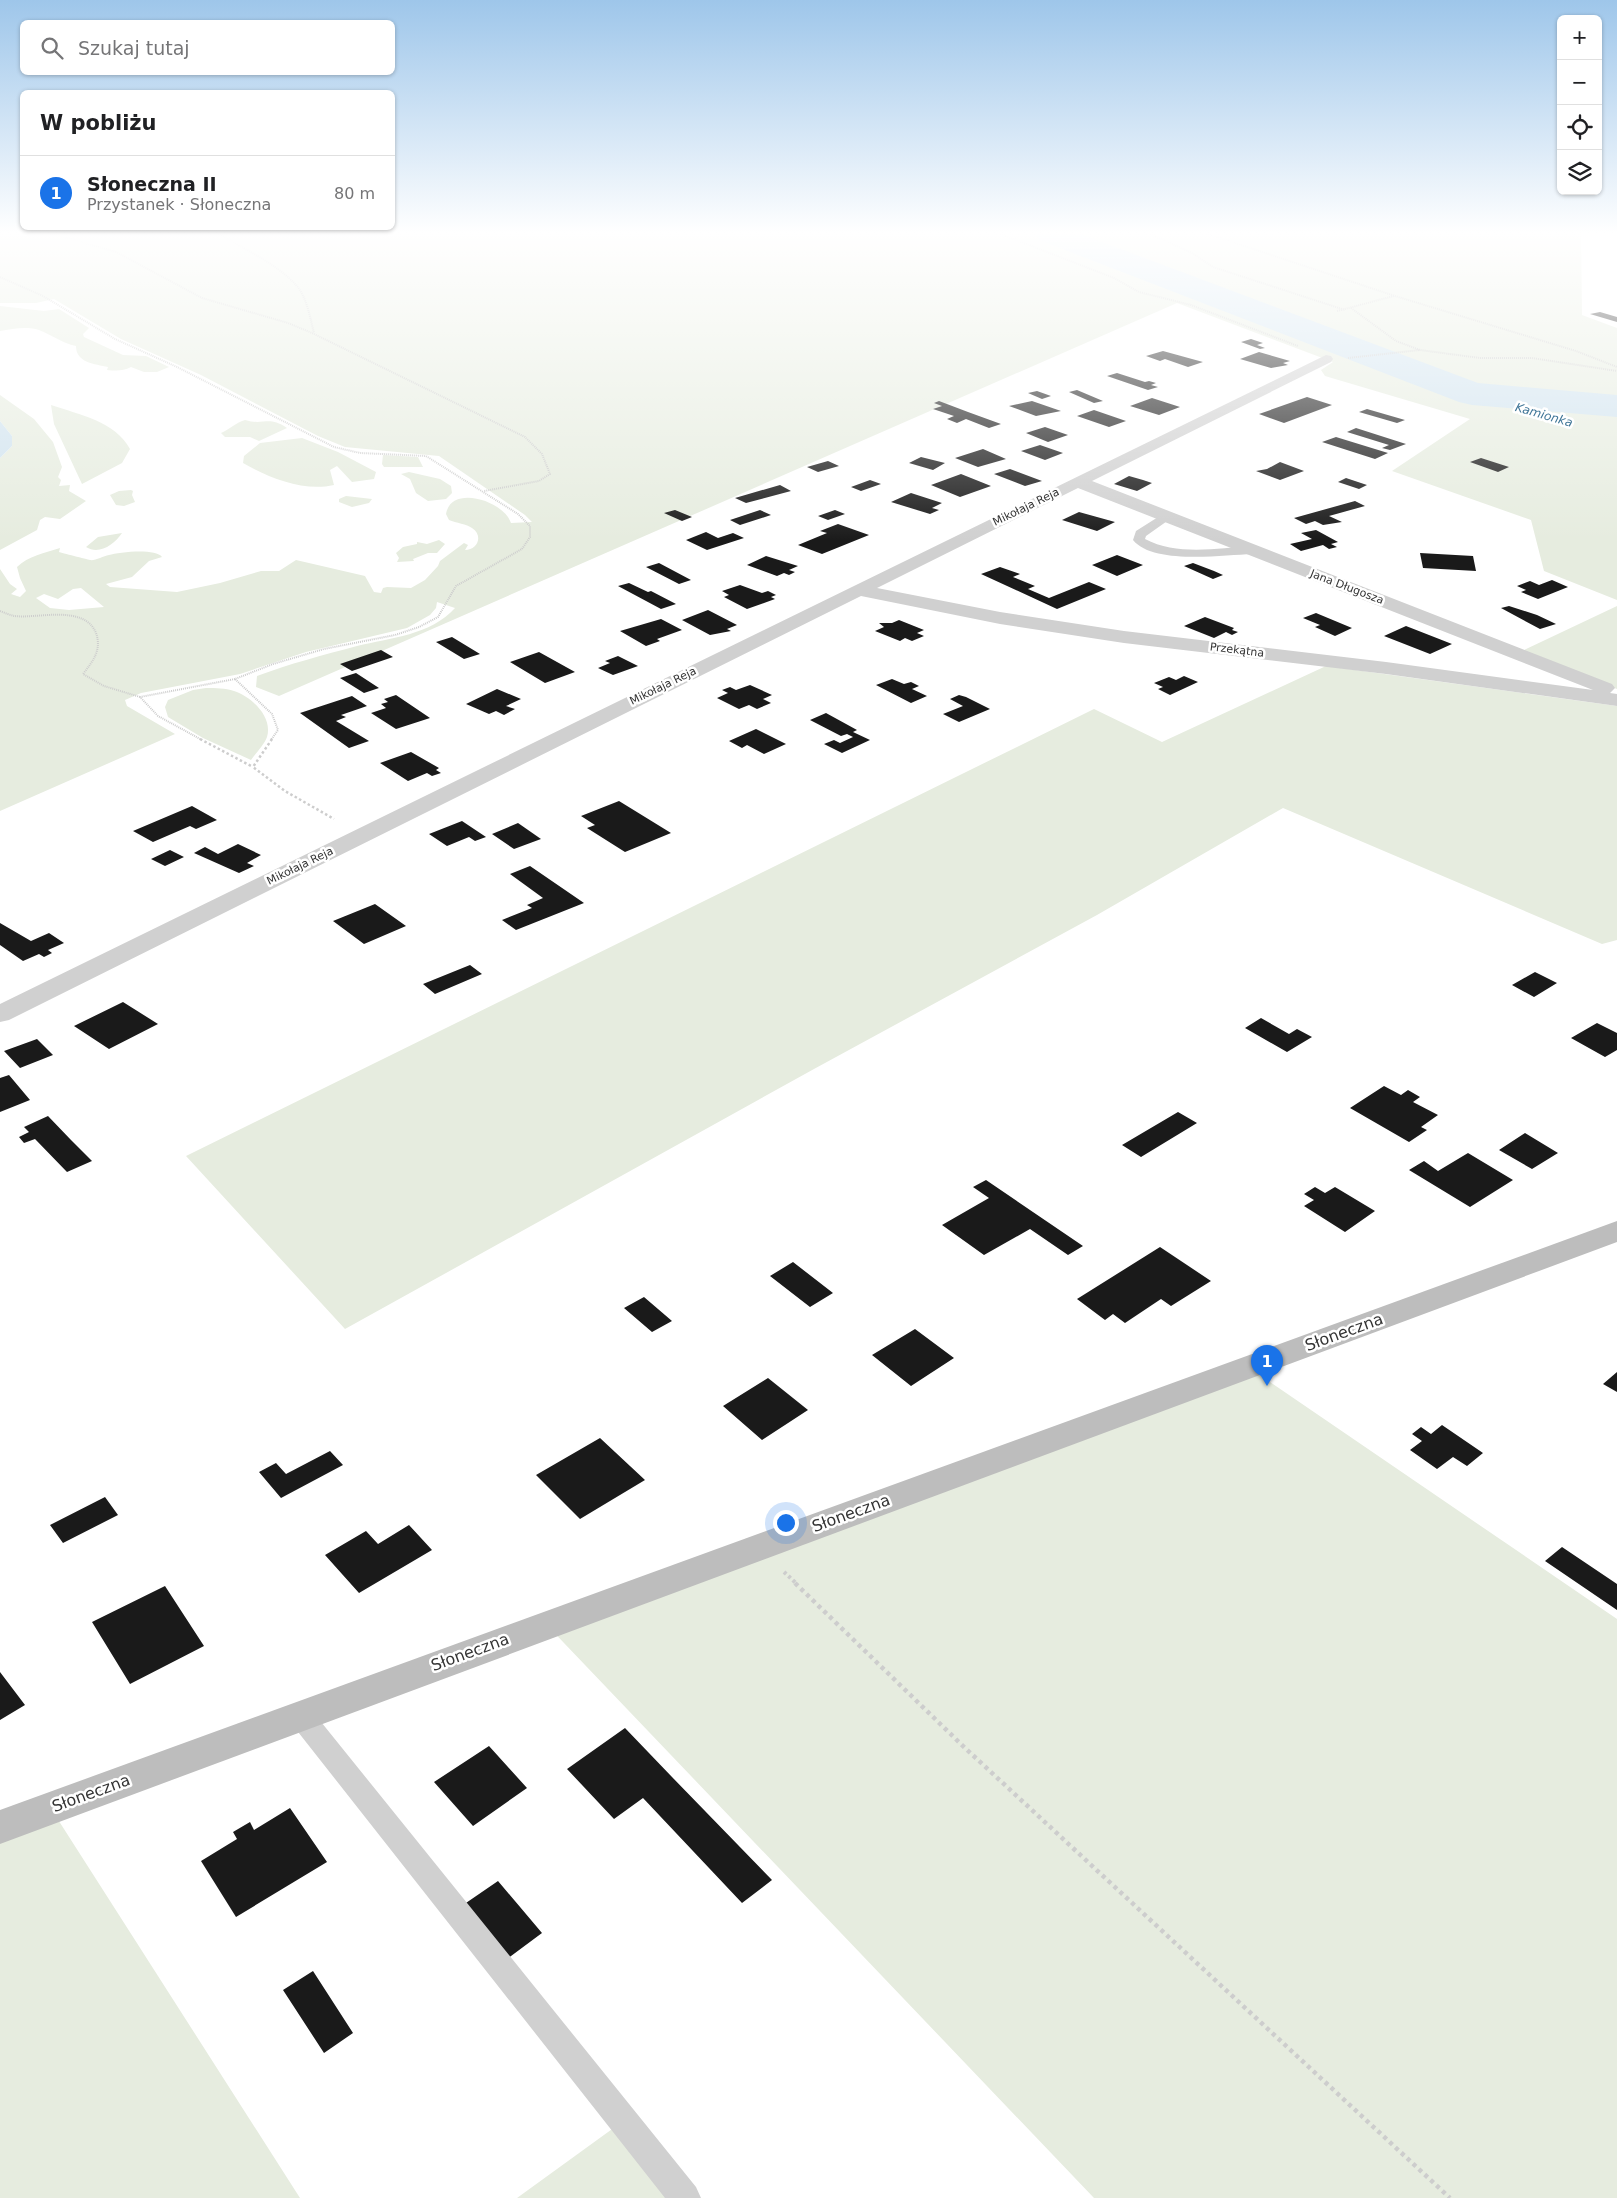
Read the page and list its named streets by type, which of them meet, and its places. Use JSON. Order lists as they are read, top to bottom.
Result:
{
  "streets": {
    "street": [
      "Mikołaja Reja",
      "Jana Długosza",
      "Przekątna",
      "Słoneczna"
    ]
  },
  "crossings": [
    ["Mikołaja Reja", "Jana Długosza"],
    ["Mikołaja Reja", "Przekątna"]
  ],
  "water": ["Kamionka"],
  "page": {
    "map_buttons": ["+", "−"],
    "search": "Szukaj tutaj",
    "heading": "W pobliżu",
    "list": [
      {
        "mark": "1",
        "name": "Słoneczna II",
        "note": "Przystanek · Słoneczna",
        "value": "80 m"
      }
    ],
    "pins": "1"
  }
}
